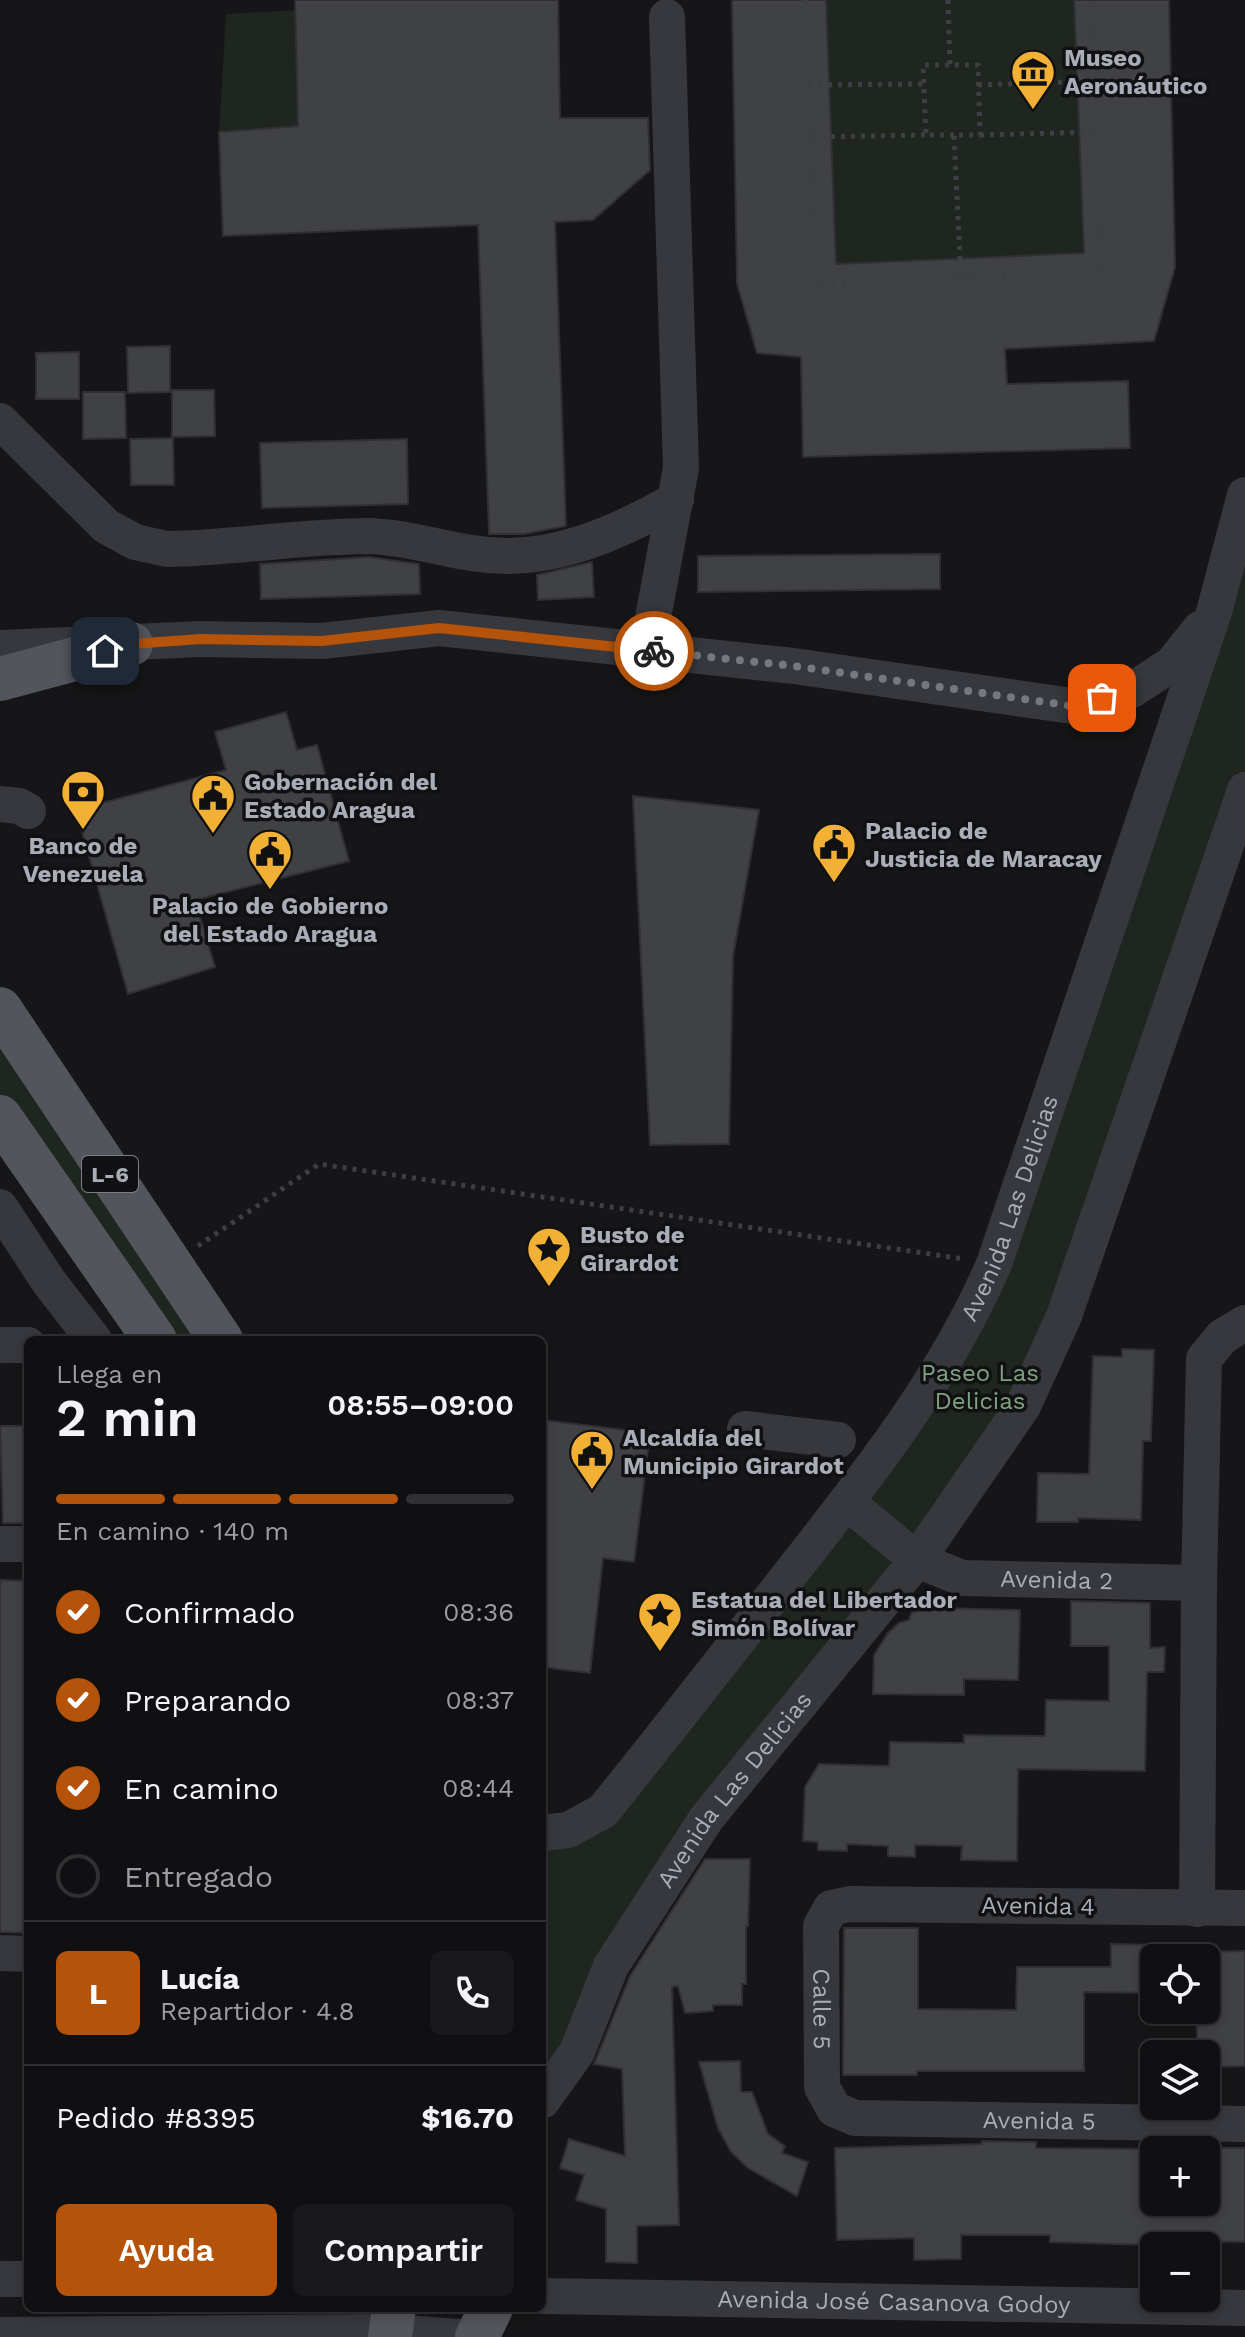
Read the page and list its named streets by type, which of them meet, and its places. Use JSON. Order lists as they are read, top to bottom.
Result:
{
  "streets": {
    "main road": ["L-6"],
    "street": [
      "Avenida Las Delicias",
      "Avenida 2",
      "Avenida 4",
      "Calle 5",
      "Avenida 5",
      "Avenida José Casanova Godoy"
    ]
  },
  "crossings": [
    ["Avenida Las Delicias", "Avenida 2"],
    ["Avenida 4", "Calle 5"],
    ["Calle 5", "Avenida 5"]
  ],
  "parks": ["Paseo Las Delicias"],
  "places": {
    "museum": ["Museo Aeronáutico"],
    "bank": ["Banco de Venezuela"],
    "public building": [
      "Gobernación del Estado Aragua",
      "Palacio de Justicia de Maracay",
      "Palacio de Gobierno del Estado Aragua",
      "Alcaldía del Municipio Girardot"
    ],
    "place": ["Busto de Girardot", "Estatua del Libertador Simón Bolívar"]
  },
  "page": {
    "heading": ["2 min", "Llega en", "08:55–09:00"],
    "panel": [
      "Lucía",
      "Repartidor · 4.8",
      "Pedido #8395",
      "$16.70"
    ],
    "bar": "En camino · 140 m",
    "list": [
      ["Confirmado", "08:36"],
      ["Preparando", "08:37"],
      ["En camino", "08:44"],
      "Entregado"
    ],
    "map_buttons": ["+", "−"],
    "round": "L",
    "buttons": ["Ayuda", "Compartir"]
  }
}
